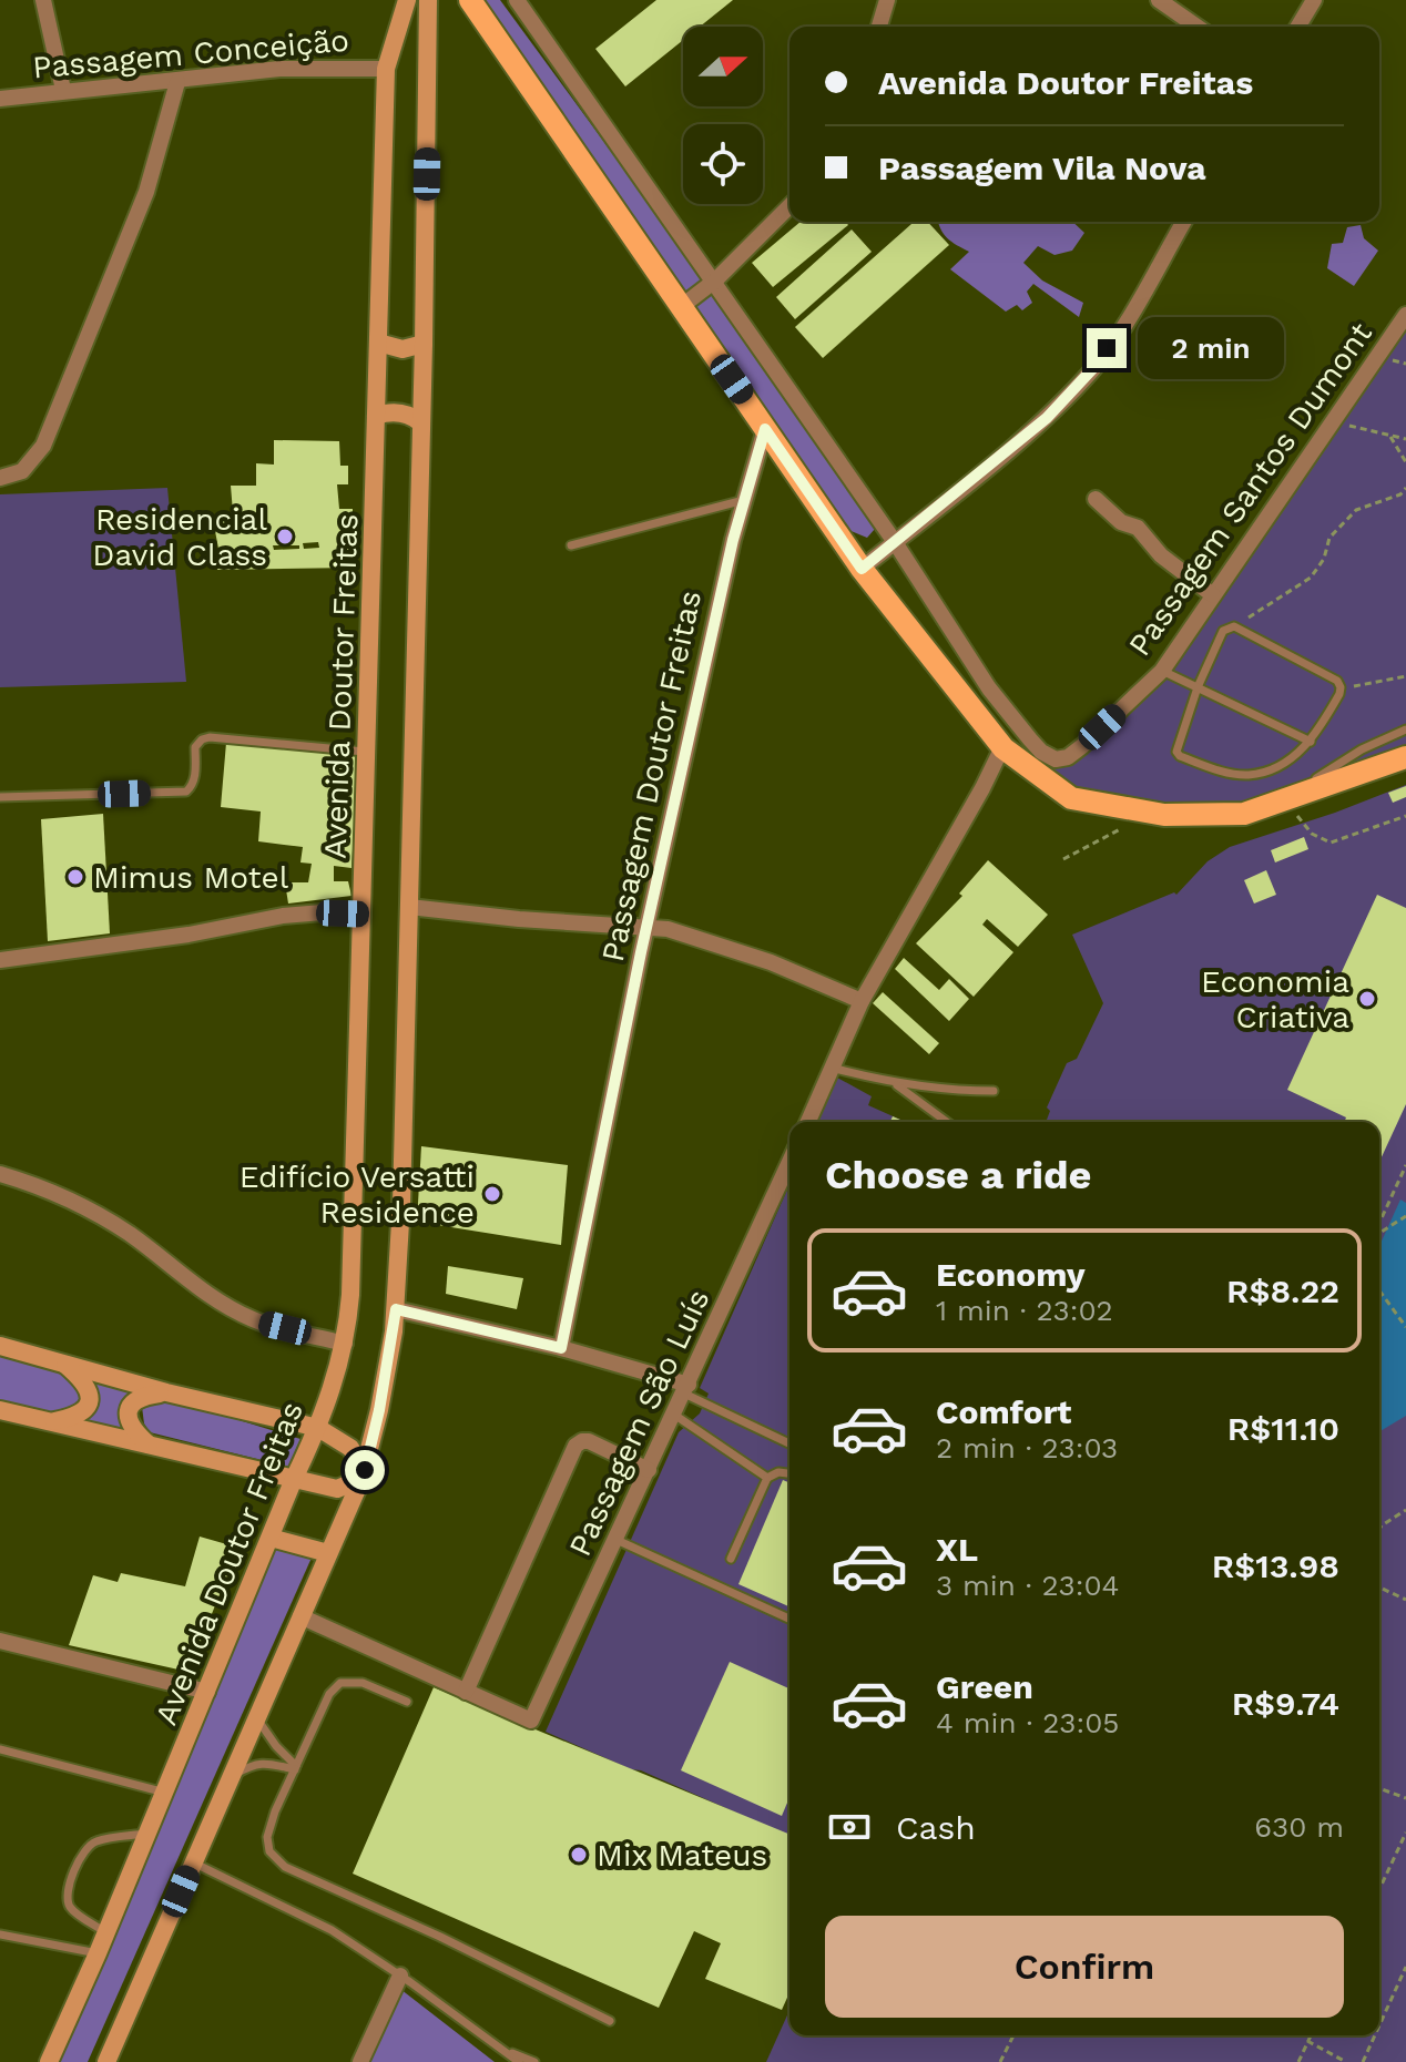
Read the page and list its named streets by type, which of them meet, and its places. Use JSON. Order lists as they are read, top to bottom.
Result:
{
  "streets": {
    "main road": ["Avenida Doutor Freitas"],
    "street": [
      "Passagem Conceição",
      "Passagem Santos Dumont",
      "Passagem Doutor Freitas",
      "Passagem São Luís"
    ]
  },
  "crossings": [
    ["Passagem Conceição", "Avenida Doutor Freitas"]
  ],
  "places": [
    "Residencial David Class",
    "Mimus Motel",
    "Economia Criativa",
    "Edifício Versatti Residence",
    "Mix Mateus"
  ],
  "north": "right",
  "page": {
    "banner": ["Avenida Doutor Freitas", "Passagem Vila Nova"],
    "bubble": "2 min",
    "heading": "Choose a ride",
    "list": [
      {
        "name": "Economy",
        "note": "1 min · 23:02",
        "value": "R$8.22"
      },
      {
        "name": "Comfort",
        "note": "2 min · 23:03",
        "value": "R$11.10"
      },
      {
        "name": "XL",
        "note": "3 min · 23:04",
        "value": "R$13.98"
      },
      {
        "name": "Green",
        "note": "4 min · 23:05",
        "value": "R$9.74"
      }
    ],
    "pay": ["Cash", "630 m"],
    "buttons": "Confirm"
  }
}
